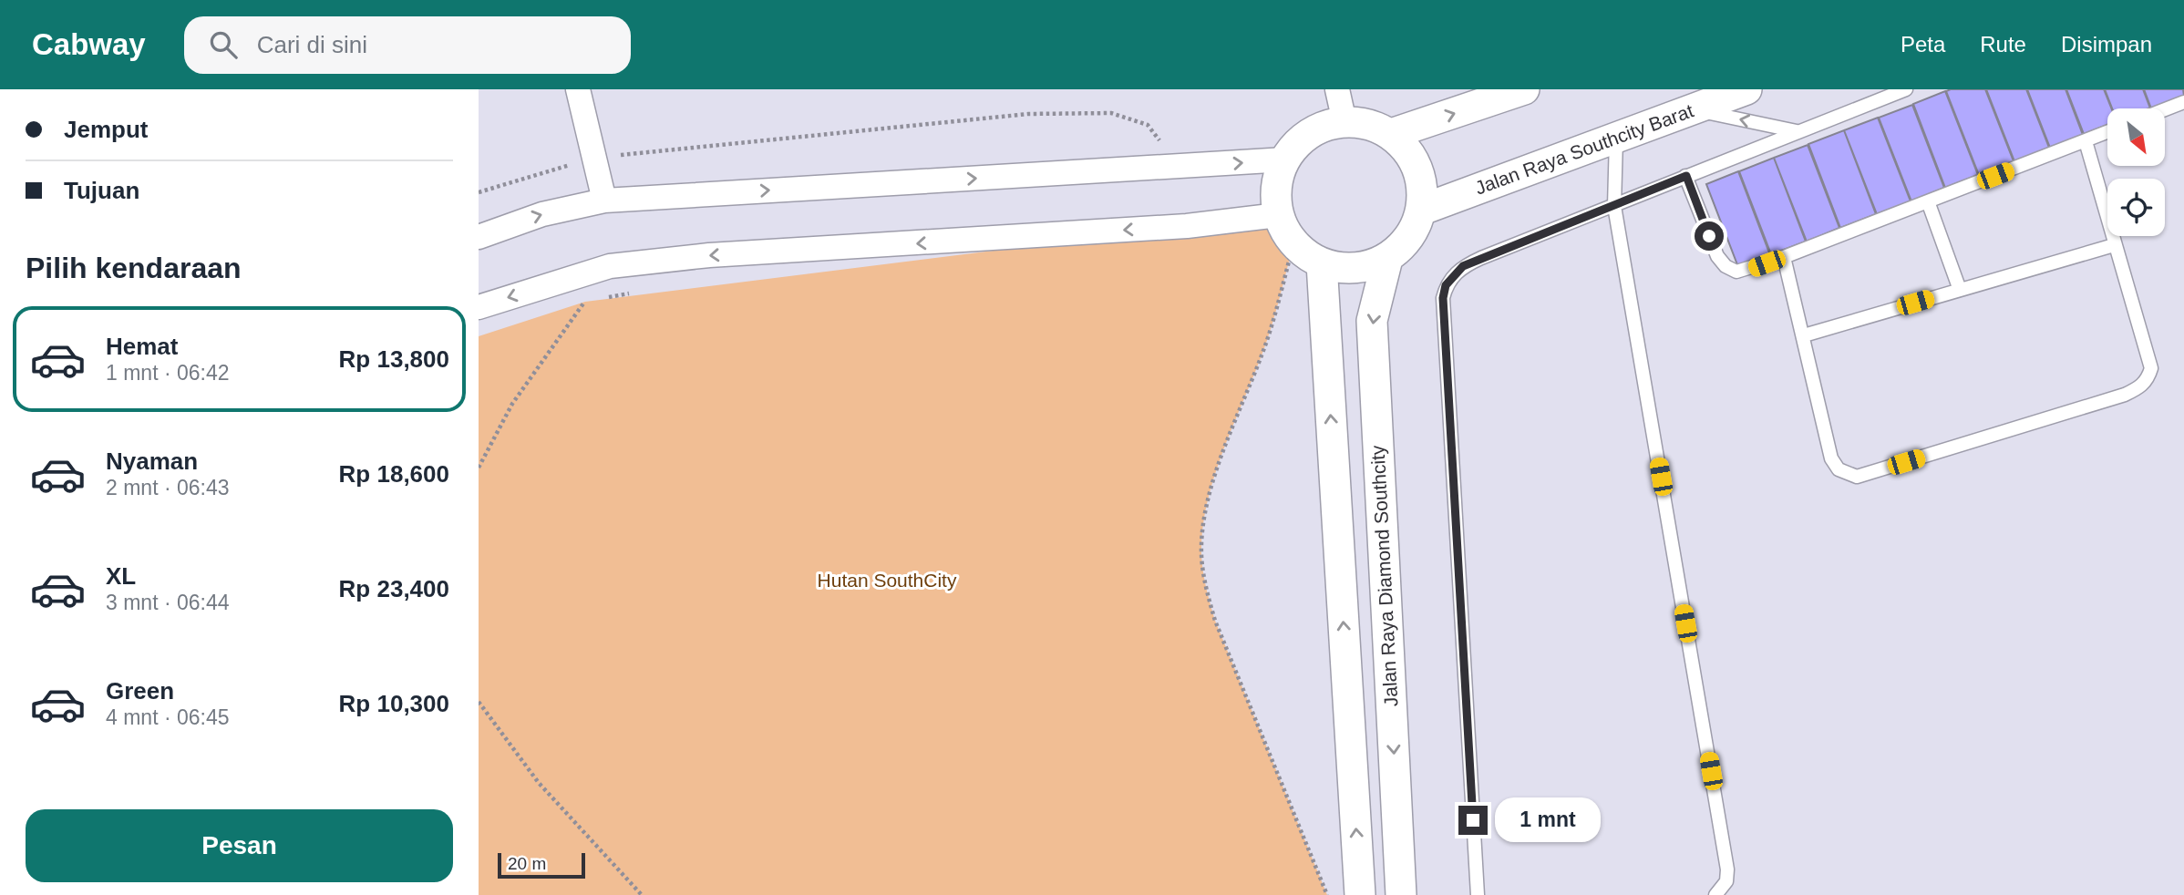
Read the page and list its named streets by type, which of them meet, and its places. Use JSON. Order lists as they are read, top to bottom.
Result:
{
  "streets": {
    "street": ["Jalan Raya Southcity Barat", "Jalan Raya Diamond Southcity"]
  },
  "crossings": [
    ["Jalan Raya Southcity Barat", "Jalan Raya Diamond Southcity"]
  ],
  "parks": ["Hutan SouthCity"],
  "scale_bar": "20 m",
  "north": "bottom right",
  "page": {
    "header": "Cabway",
    "search": "Cari di sini",
    "nav": ["Peta", "Rute", "Disimpan"],
    "banner": ["Jemput", "Tujuan"],
    "heading": "Pilih kendaraan",
    "list": [
      {
        "name": "Hemat",
        "note": "1 mnt · 06:42",
        "value": "Rp 13,800"
      },
      {
        "name": "Nyaman",
        "note": "2 mnt · 06:43",
        "value": "Rp 18,600"
      },
      {
        "name": "XL",
        "note": "3 mnt · 06:44",
        "value": "Rp 23,400"
      },
      {
        "name": "Green",
        "note": "4 mnt · 06:45",
        "value": "Rp 10,300"
      }
    ],
    "buttons": "Pesan",
    "bubble": "1 mnt",
    "scale": "20 m"
  }
}
